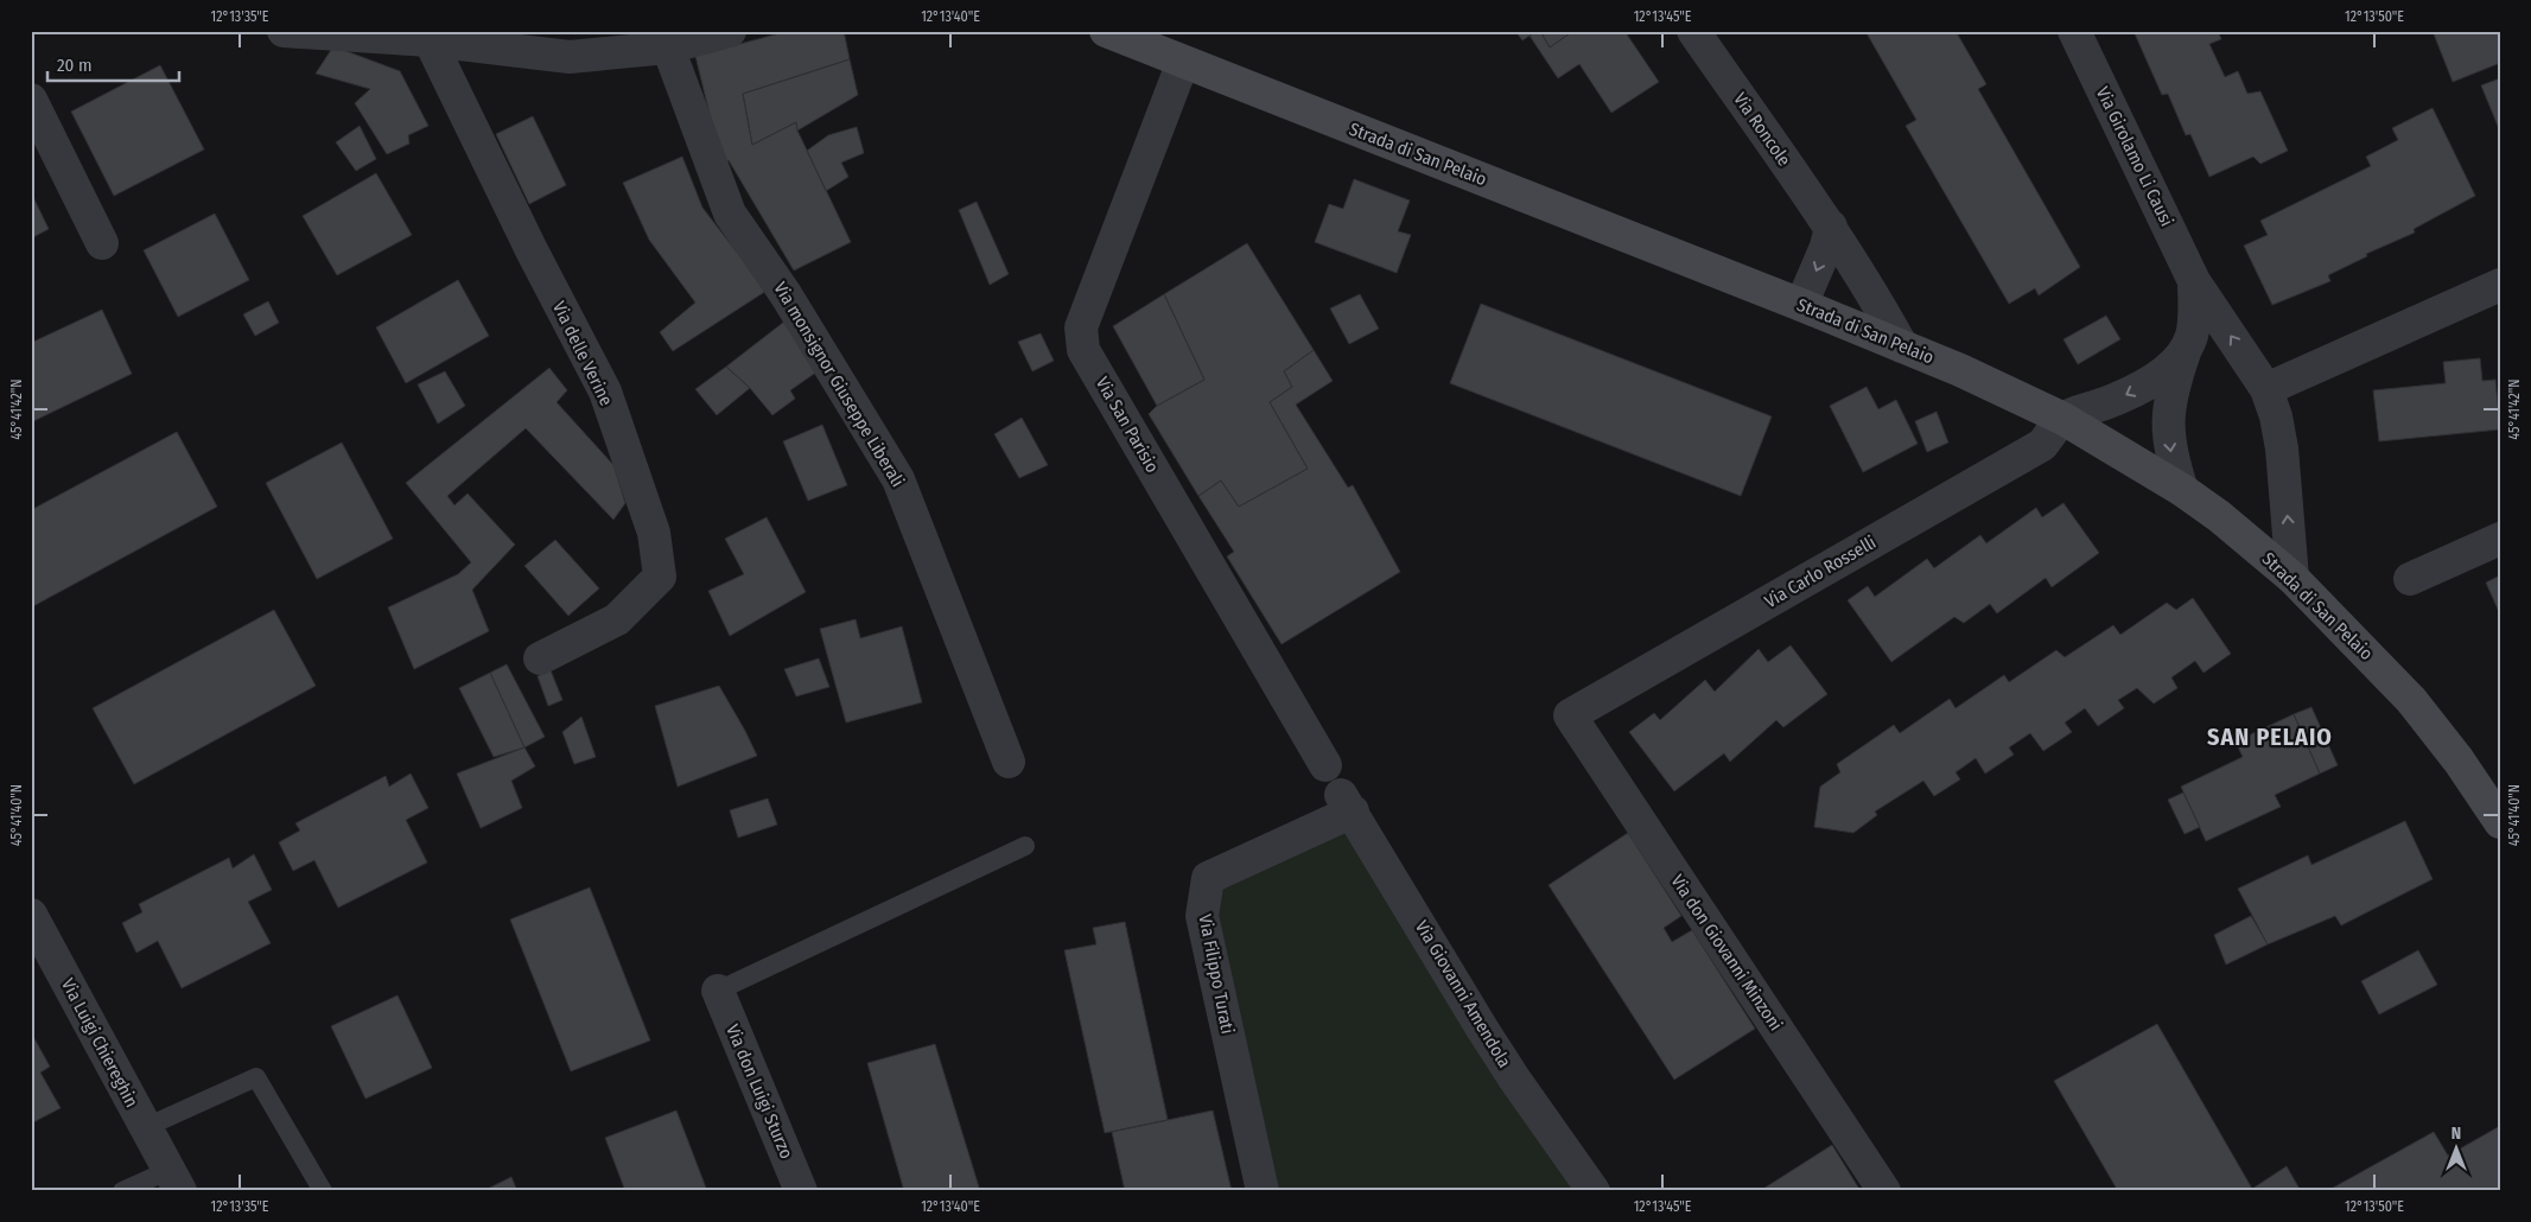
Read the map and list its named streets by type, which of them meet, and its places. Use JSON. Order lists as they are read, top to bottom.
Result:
{
  "streets": {
    "main road": ["Strada di San Pelaio"],
    "street": [
      "Via Roncole",
      "Via Girolamo Li Causi",
      "Via delle Verine",
      "Via monsignor Giuseppe Liberali",
      "Via San Parisio",
      "Via Carlo Rosselli",
      "Via don Giovanni Minzoni",
      "Via Filippo Turati",
      "Via Giovanni Amendola",
      "Via Luigi Chiereghin",
      "Via don Luigi Sturzo"
    ]
  },
  "crossings": [
    ["Via Roncole", "Strada di San Pelaio"],
    ["Strada di San Pelaio", "Via Girolamo Li Causi"],
    ["Strada di San Pelaio", "Via San Parisio"],
    ["Strada di San Pelaio", "Via Carlo Rosselli"],
    ["Via Girolamo Li Causi", "Via Carlo Rosselli"],
    ["Via Carlo Rosselli", "Via don Giovanni Minzoni"],
    ["Via Filippo Turati", "Via Giovanni Amendola"]
  ],
  "districts": ["SAN PELAIO"],
  "scale_bar": "20 m",
  "north": "top",
  "coordinates": [
    "12°13'35\"E",
    "12°13'40\"E",
    "12°13'45\"E",
    "12°13'50\"E",
    "45°41'42\"N",
    "45°41'40\"N"
  ]
}
